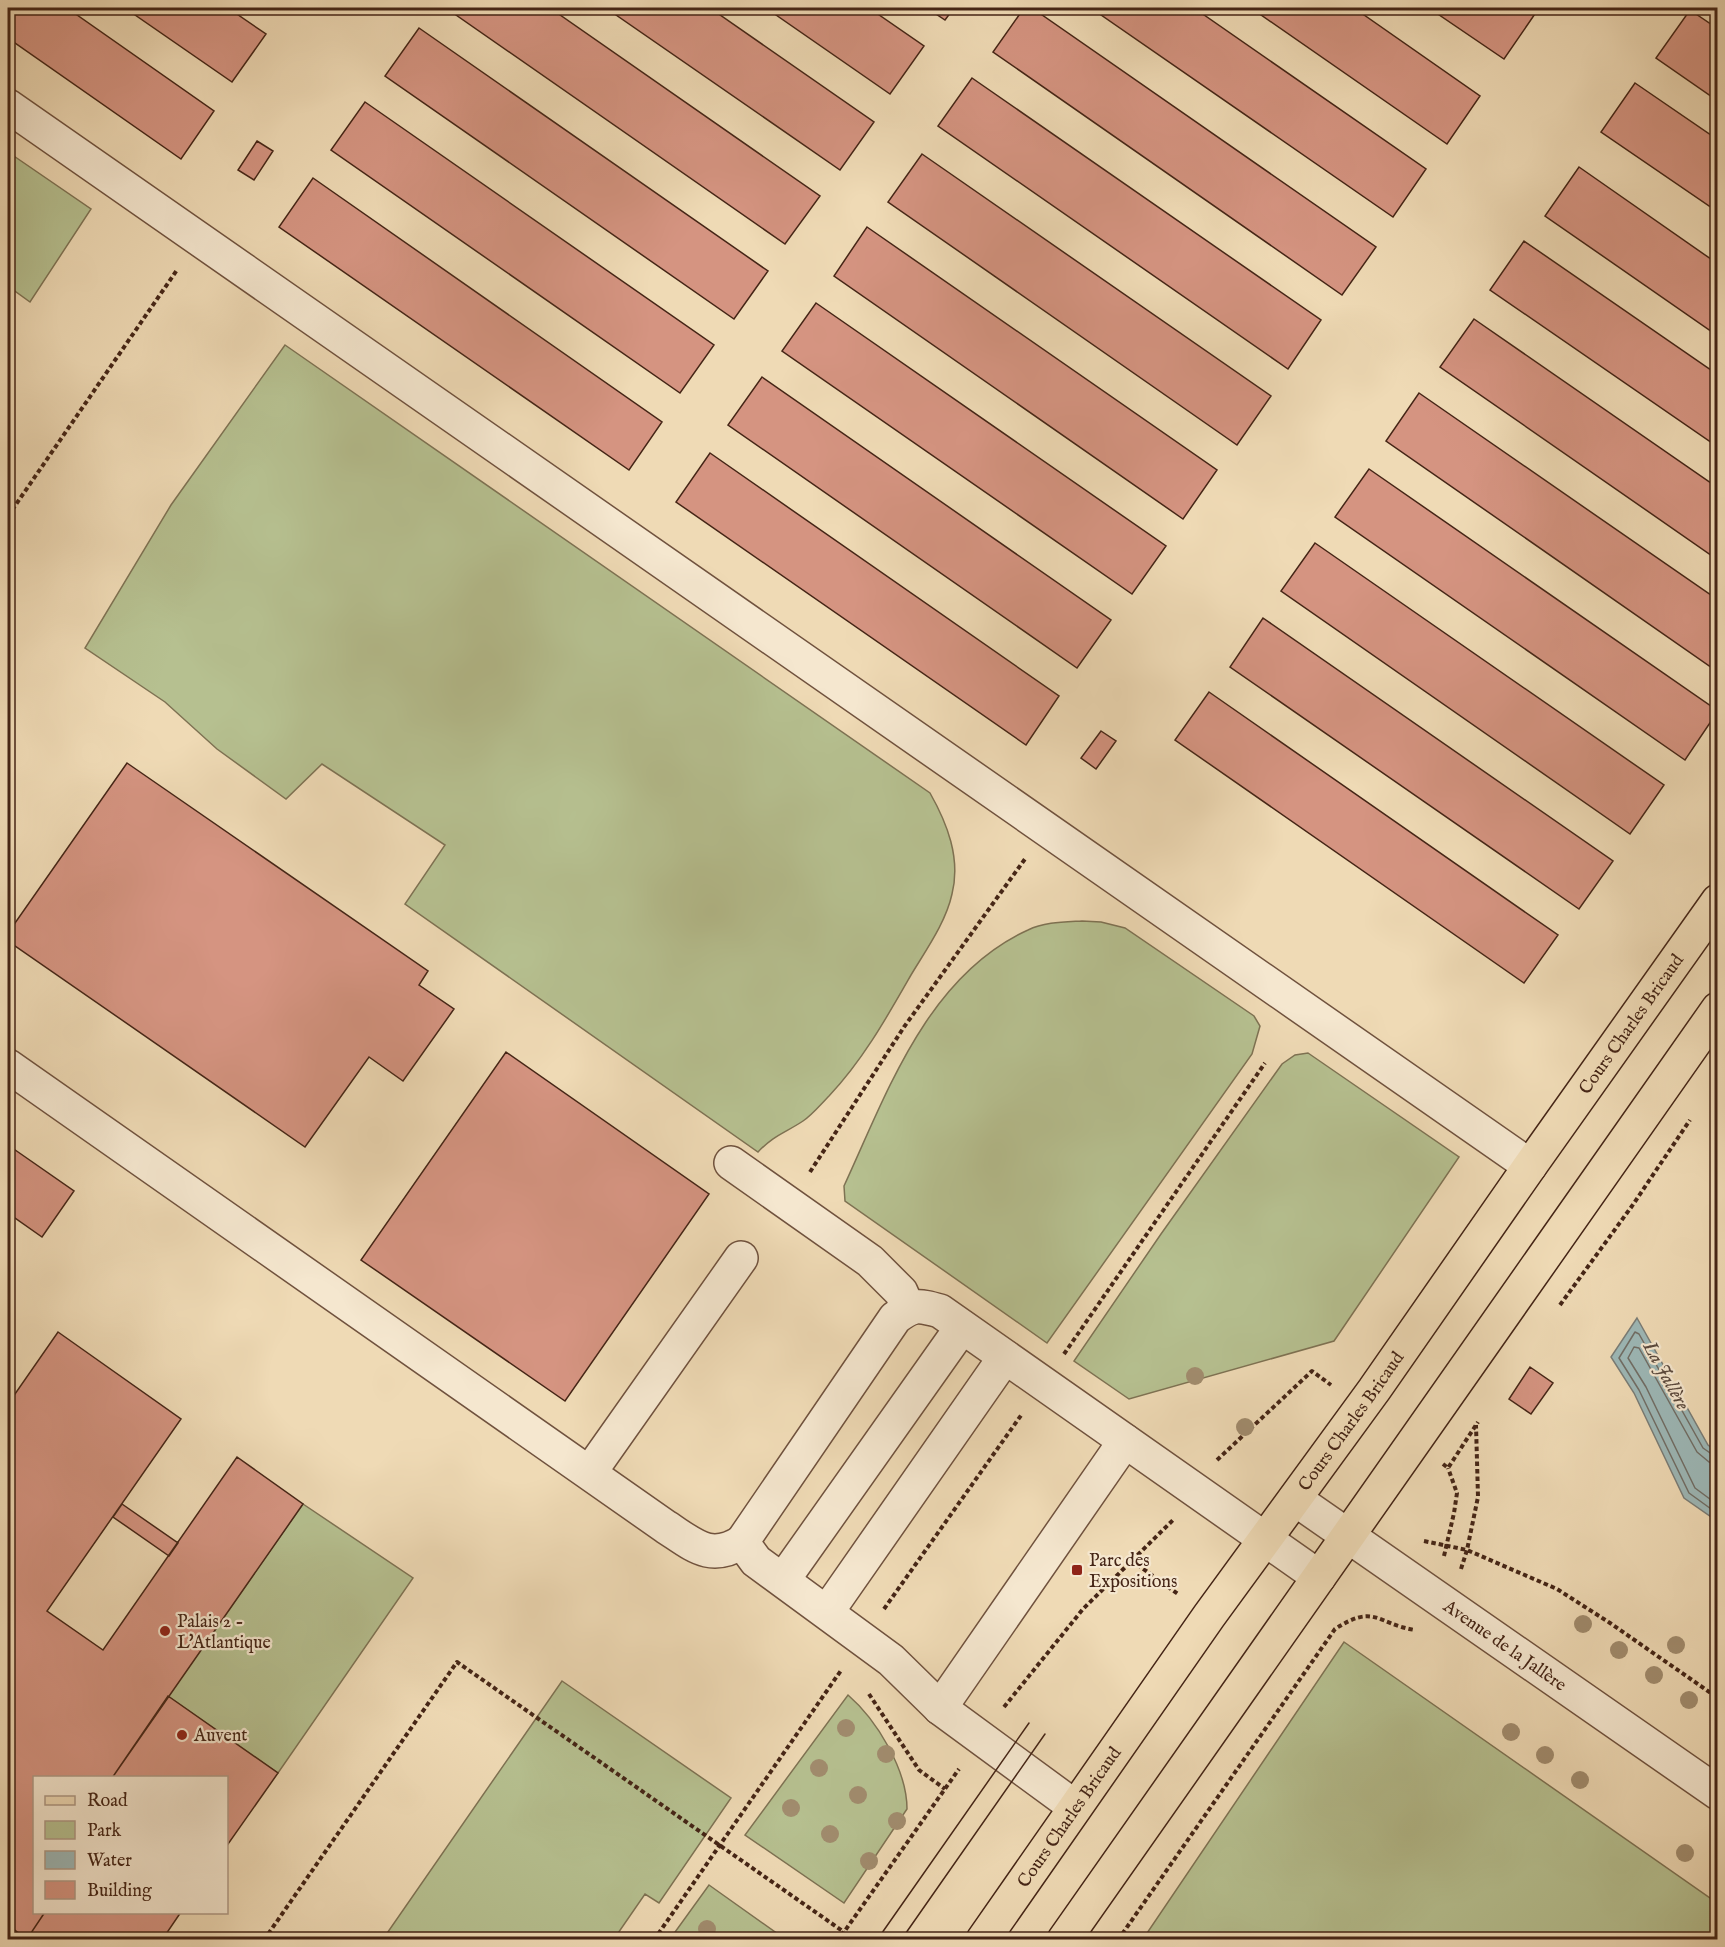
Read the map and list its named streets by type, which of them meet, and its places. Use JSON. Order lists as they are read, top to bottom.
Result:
{
  "streets": {
    "main road": ["Cours Charles Bricaud"],
    "street": ["Avenue de la Jallère"]
  },
  "crossings": [
    ["Cours Charles Bricaud", "Avenue de la Jallère"]
  ],
  "water": ["La Jallère"],
  "places": {
    "transit": ["Parc des Expositions"],
    "other": ["Palais 2 - L'Atlantique", "Auvent"]
  },
  "legend": [
    "Road",
    "Park",
    "Water",
    "Building"
  ]
}
